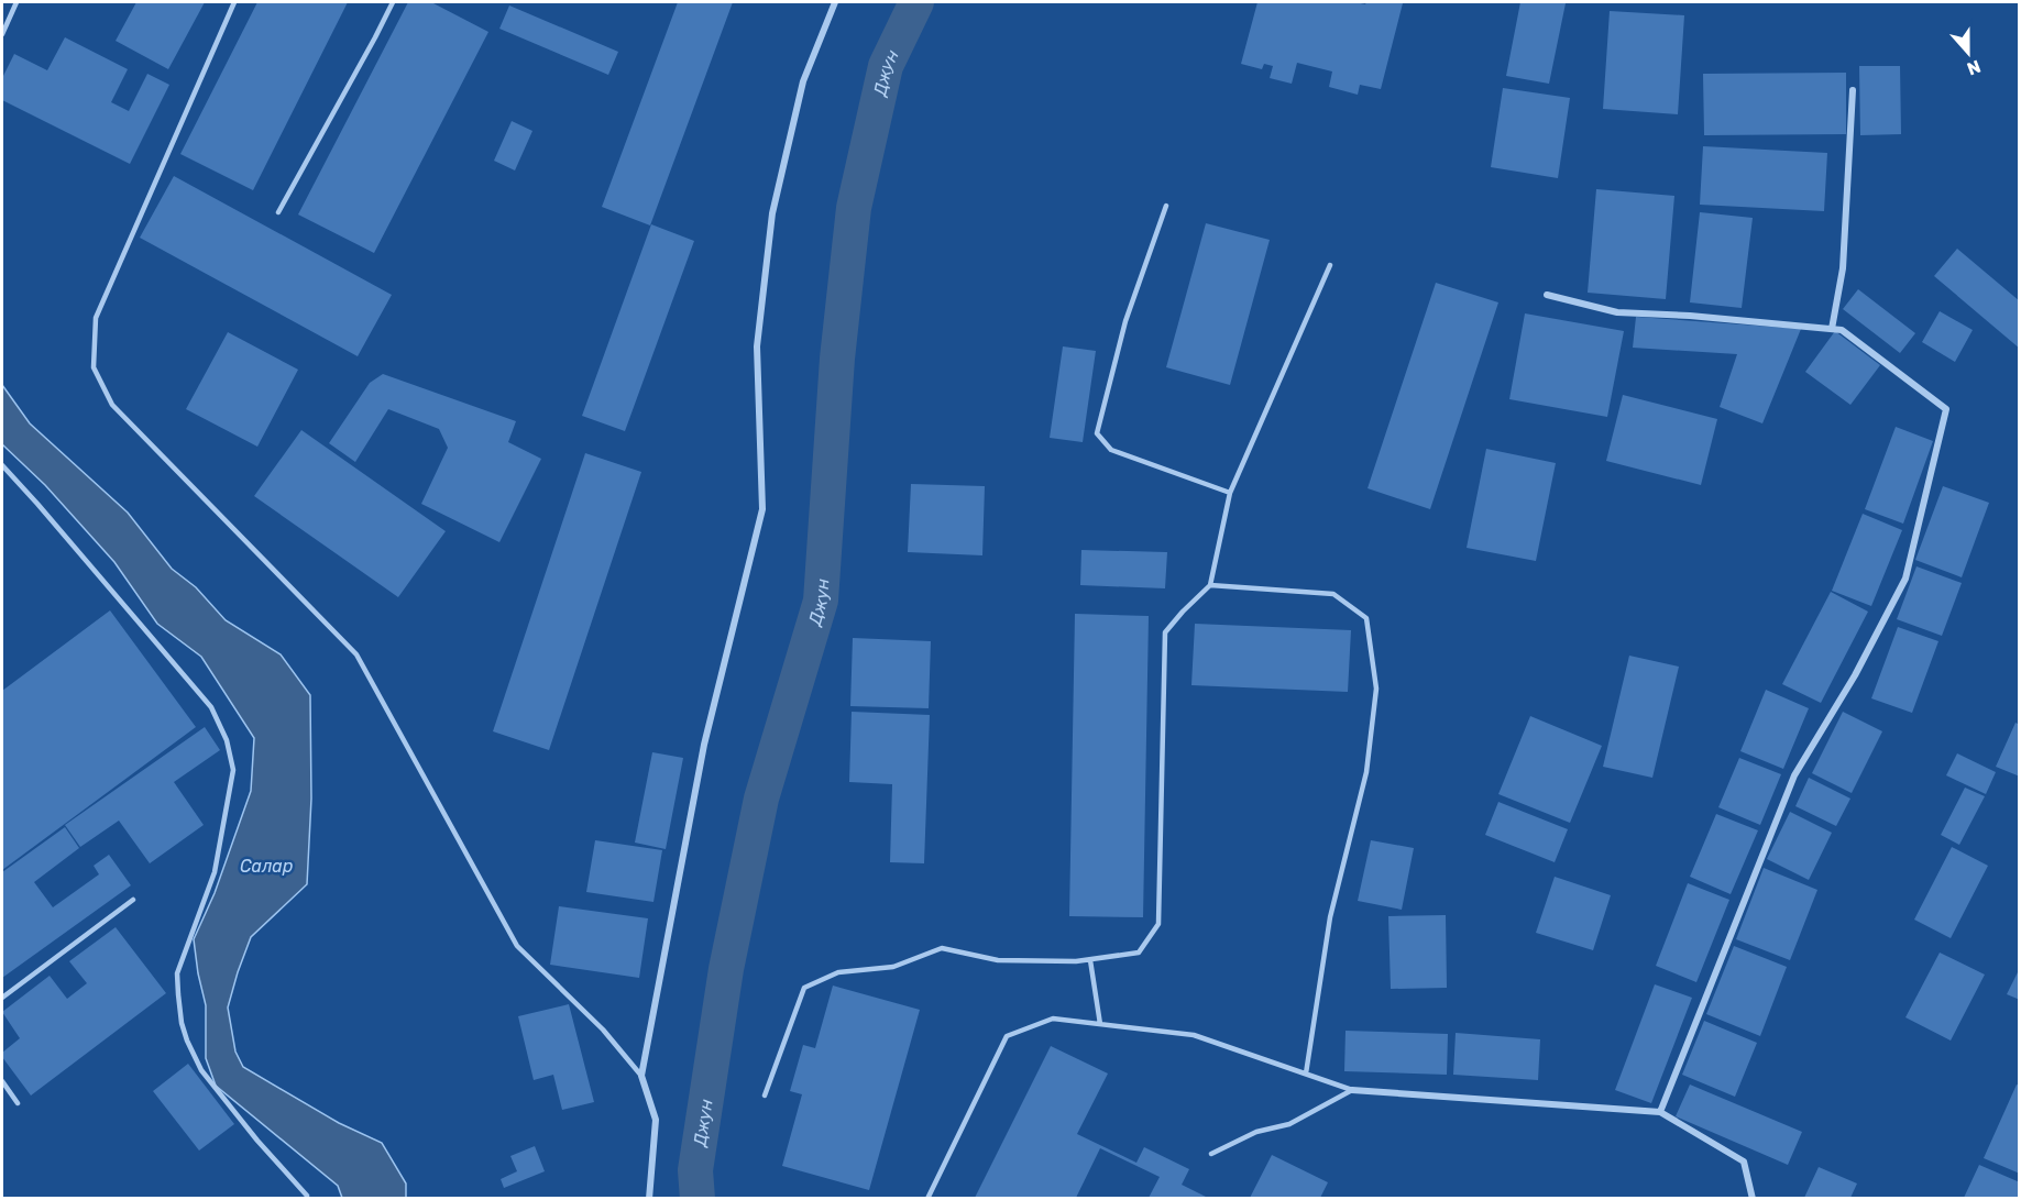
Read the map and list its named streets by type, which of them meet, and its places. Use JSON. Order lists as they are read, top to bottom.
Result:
{
  "water": ["Джун", "Салар"],
  "north": "bottom"
}
